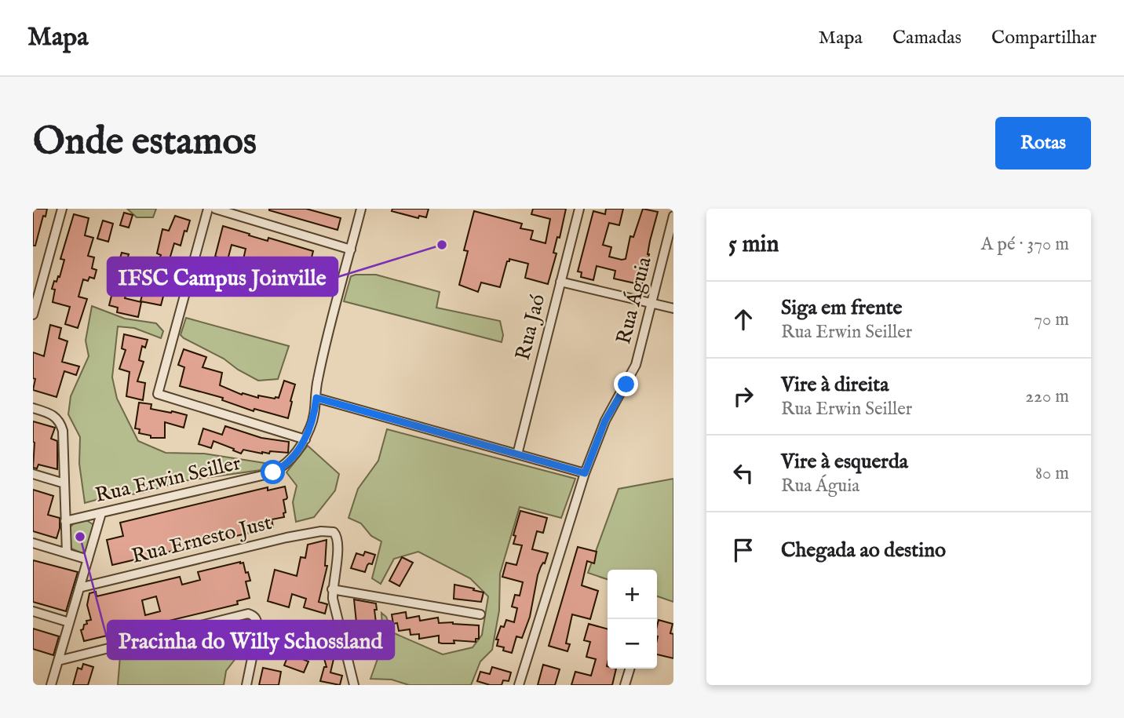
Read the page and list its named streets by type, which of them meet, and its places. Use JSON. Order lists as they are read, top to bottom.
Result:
{
  "streets": {
    "street": [
      "Rua Águia",
      "Rua Jaó",
      "Rua Erwin Seiller",
      "Rua Ernesto Just"
    ]
  },
  "places": ["IFSC Campus Joinville", "Pracinha do Willy Schossland"],
  "page": {
    "header": "Mapa",
    "nav": ["Mapa", "Camadas", "Compartilhar"],
    "buttons": "Rotas",
    "title": "Onde estamos",
    "heading": ["5 min", "A pé · 370 m"],
    "list": [
      ["Siga em frente", "Rua Erwin Seiller", "70 m"],
      ["Vire à direita", "Rua Erwin Seiller", "220 m"],
      ["Vire à esquerda", "Rua Águia", "80 m"],
      "Chegada ao destino"
    ],
    "map_buttons": ["+", "−"]
  }
}
